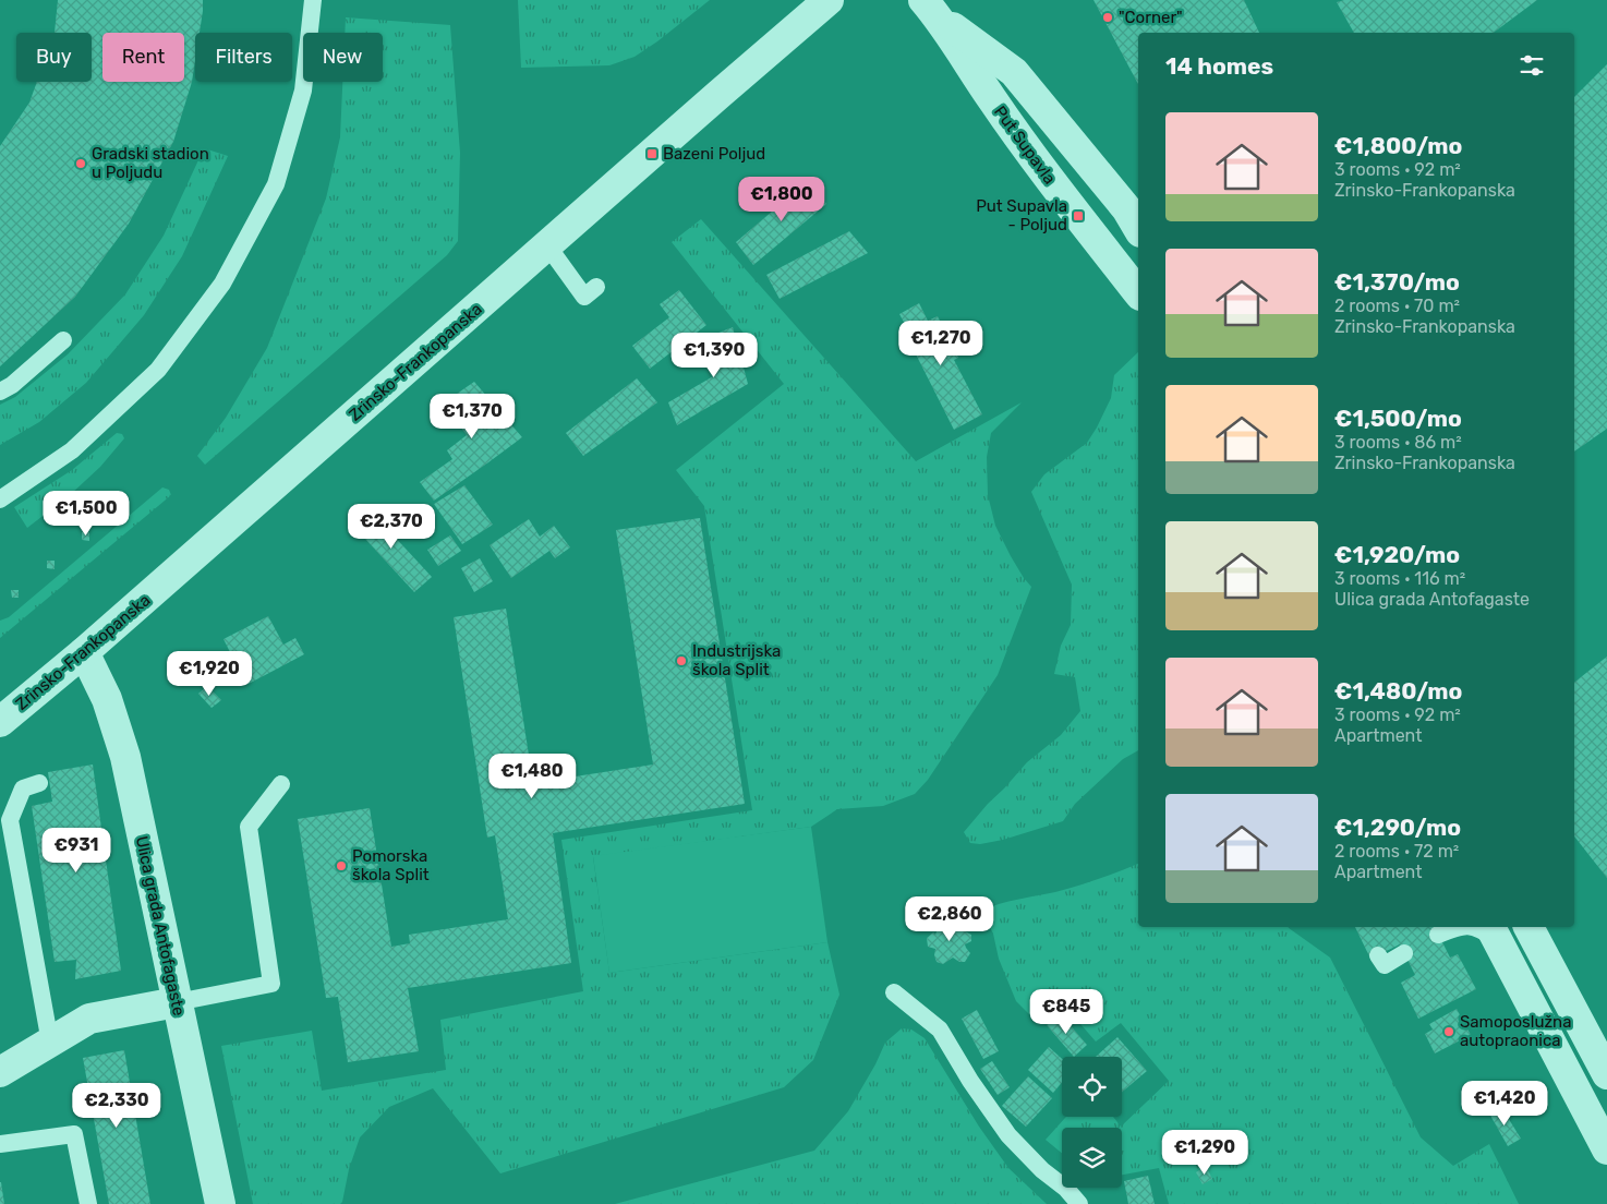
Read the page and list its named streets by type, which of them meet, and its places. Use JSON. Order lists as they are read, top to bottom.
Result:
{
  "streets": {
    "street": ["Put Supavla", "Zrinsko-Frankopanska", "Ulica grada Antofagaste"]
  },
  "crossings": [
    ["Zrinsko-Frankopanska", "Ulica grada Antofagaste"]
  ],
  "places": {
    "other": [
      "\"Corner\"",
      "Gradski stadion u Poljudu",
      "Industrijska škola Split",
      "Pomorska škola Split",
      "Samoposlužna autopraonica"
    ],
    "transit": ["Bazeni Poljud", "Put Supavla - Poljud"]
  },
  "page": {
    "chip": [
      "Buy",
      "Rent",
      "Filters",
      "New"
    ],
    "heading": "14 homes",
    "list": [
      {
        "name": "€1,800/mo",
        "note": "3 rooms · 92 m² · Zrinsko-Frankopanska"
      },
      {
        "name": "€1,370/mo",
        "note": "2 rooms · 70 m² · Zrinsko-Frankopanska"
      },
      {
        "name": "€1,500/mo",
        "note": "3 rooms · 86 m² · Zrinsko-Frankopanska"
      },
      {
        "name": "€1,920/mo",
        "note": "3 rooms · 116 m² · Ulica grada Antofagaste"
      },
      {
        "name": "€1,480/mo",
        "note": "3 rooms · 92 m² · Apartment"
      },
      {
        "name": "€1,290/mo",
        "note": "2 rooms · 72 m² · Apartment"
      }
    ],
    "price": [
      "€1,800",
      "€1,270",
      "€1,390",
      "€1,370",
      "€1,500",
      "€2,370",
      "€1,920",
      "€1,480",
      "€931",
      "€2,860",
      "€845",
      "€1,420",
      "€2,330",
      "€1,290"
    ]
  }
}
